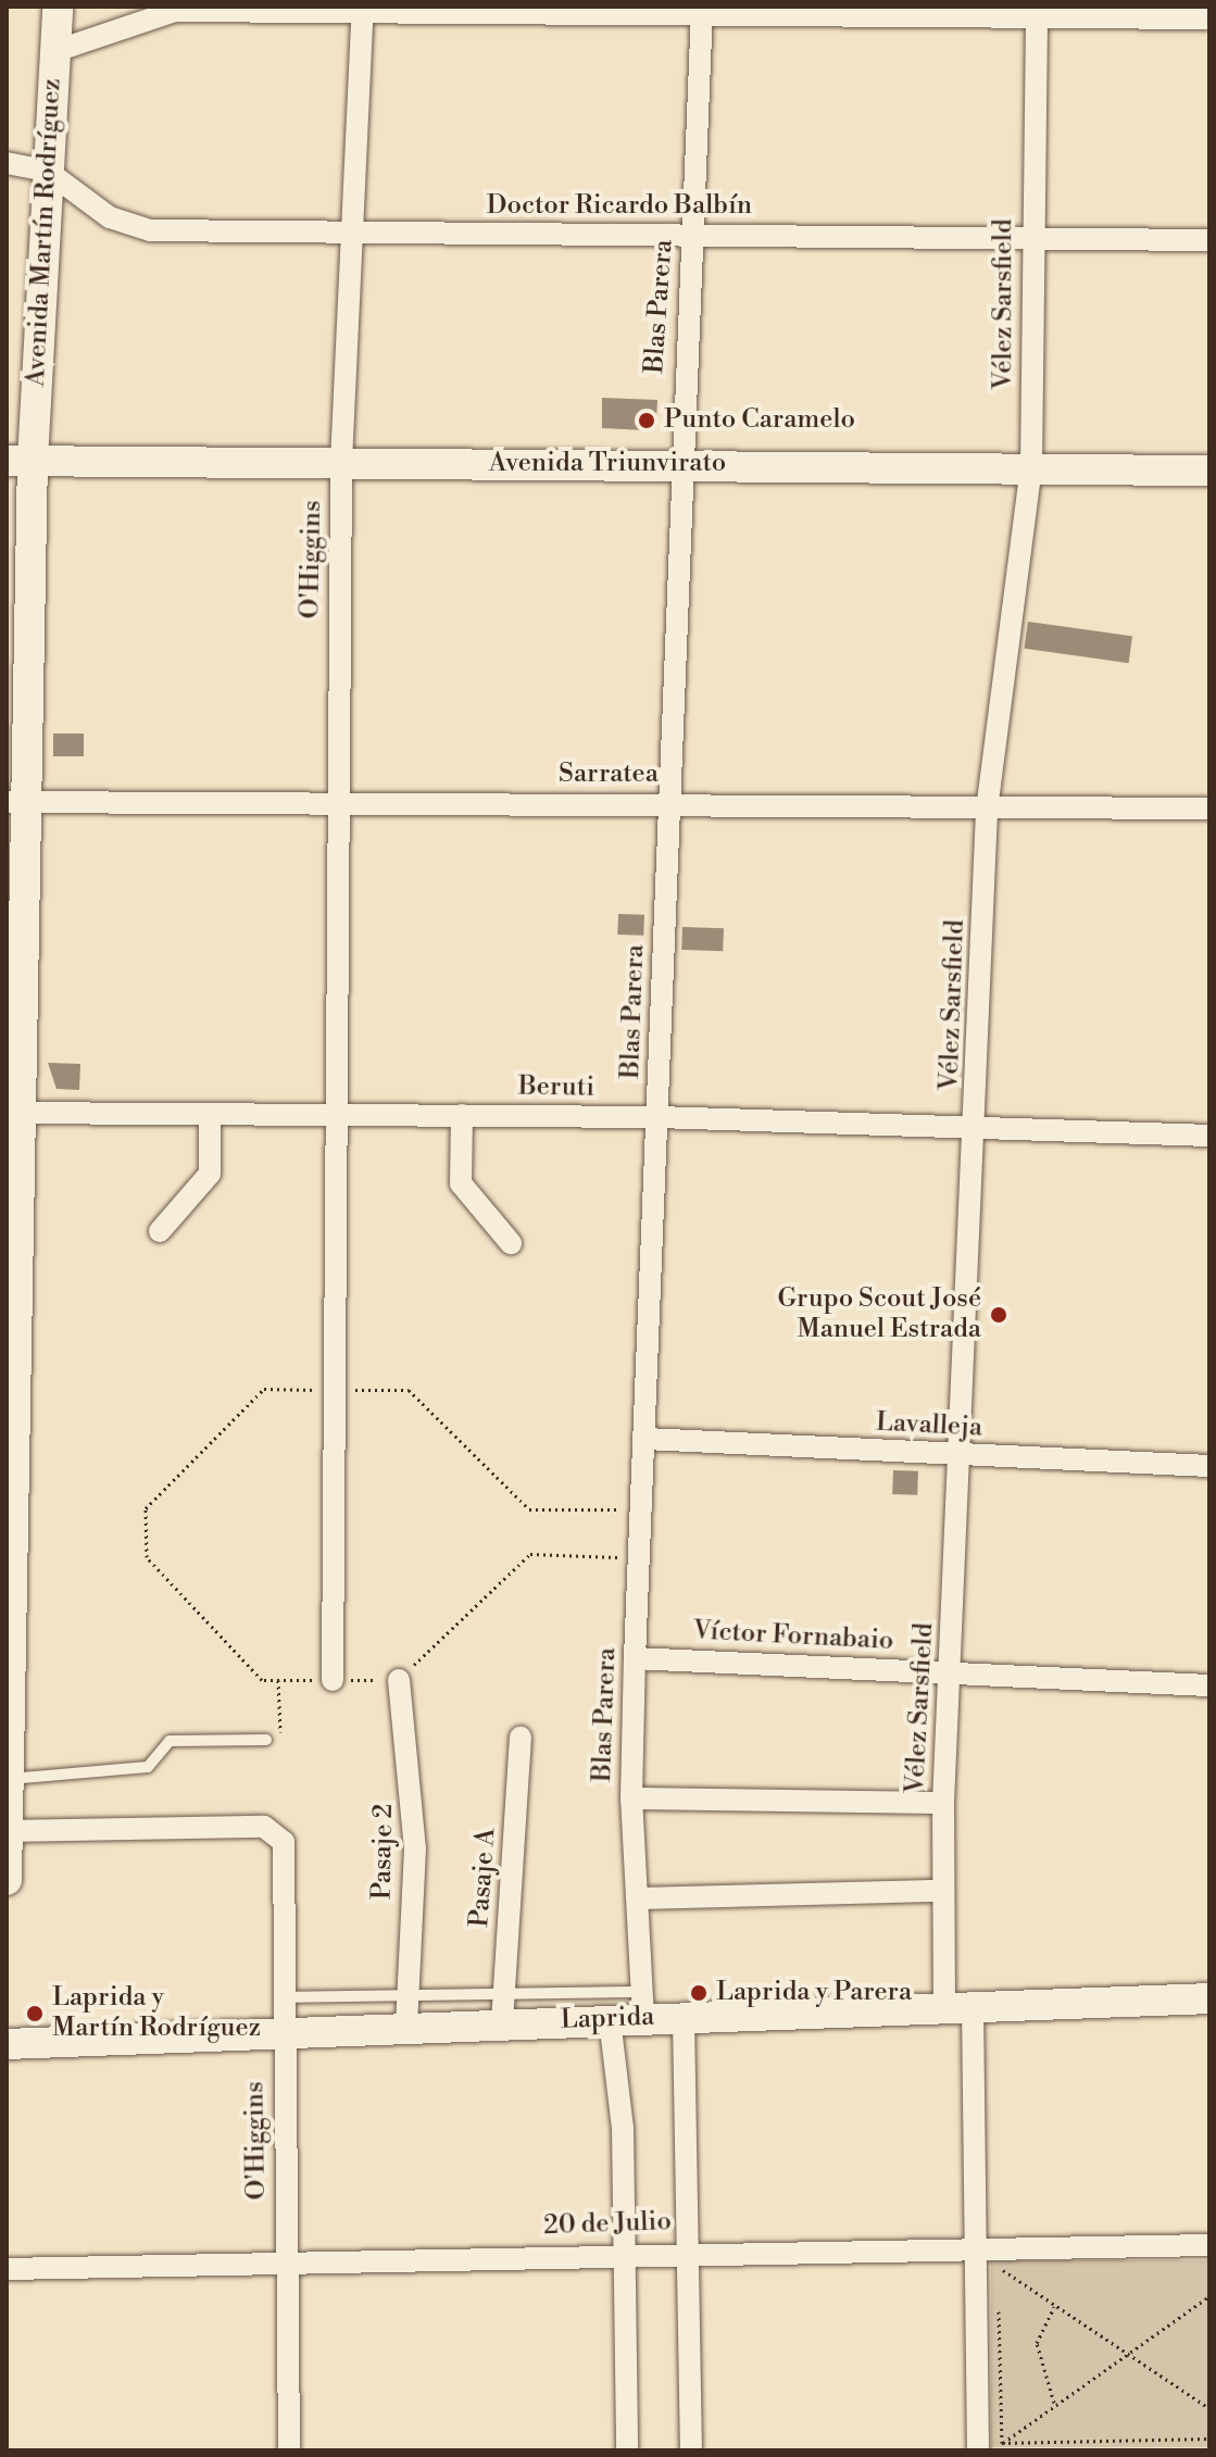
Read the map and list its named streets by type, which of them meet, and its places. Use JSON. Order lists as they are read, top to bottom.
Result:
{
  "streets": {
    "street": [
      "Doctor Ricardo Balbín",
      "Avenida Martín Rodríguez",
      "Vélez Sarsfield",
      "Blas Parera",
      "Avenida Triunvirato",
      "O'Higgins",
      "Sarratea",
      "Beruti",
      "Lavalleja",
      "Víctor Fornabaio",
      "Pasaje 2",
      "Pasaje A",
      "Laprida",
      "20 de Julio"
    ]
  },
  "crossings": [
    ["Doctor Ricardo Balbín", "Avenida Martín Rodríguez"],
    ["Doctor Ricardo Balbín", "Vélez Sarsfield"],
    ["Doctor Ricardo Balbín", "Blas Parera"],
    ["Doctor Ricardo Balbín", "O'Higgins"],
    ["Avenida Martín Rodríguez", "Avenida Triunvirato"],
    ["Avenida Martín Rodríguez", "O'Higgins"],
    ["Avenida Martín Rodríguez", "Sarratea"],
    ["Avenida Martín Rodríguez", "Beruti"],
    ["Vélez Sarsfield", "Avenida Triunvirato"],
    ["Vélez Sarsfield", "Sarratea"],
    ["Vélez Sarsfield", "Beruti"],
    ["Vélez Sarsfield", "Lavalleja"],
    ["Vélez Sarsfield", "Víctor Fornabaio"],
    ["Vélez Sarsfield", "Laprida"],
    ["Vélez Sarsfield", "20 de Julio"],
    ["Blas Parera", "Avenida Triunvirato"],
    ["Blas Parera", "Sarratea"],
    ["Blas Parera", "Beruti"],
    ["Blas Parera", "Lavalleja"],
    ["Blas Parera", "Víctor Fornabaio"],
    ["Blas Parera", "Laprida"],
    ["Avenida Triunvirato", "O'Higgins"],
    ["O'Higgins", "Sarratea"],
    ["O'Higgins", "Beruti"],
    ["O'Higgins", "Laprida"],
    ["O'Higgins", "20 de Julio"],
    ["Pasaje 2", "Laprida"],
    ["Pasaje A", "Laprida"]
  ],
  "places": [
    "Punto Caramelo",
    "Grupo Scout José Manuel Estrada",
    "Laprida y Parera",
    "Laprida y Martín Rodríguez"
  ]
}
